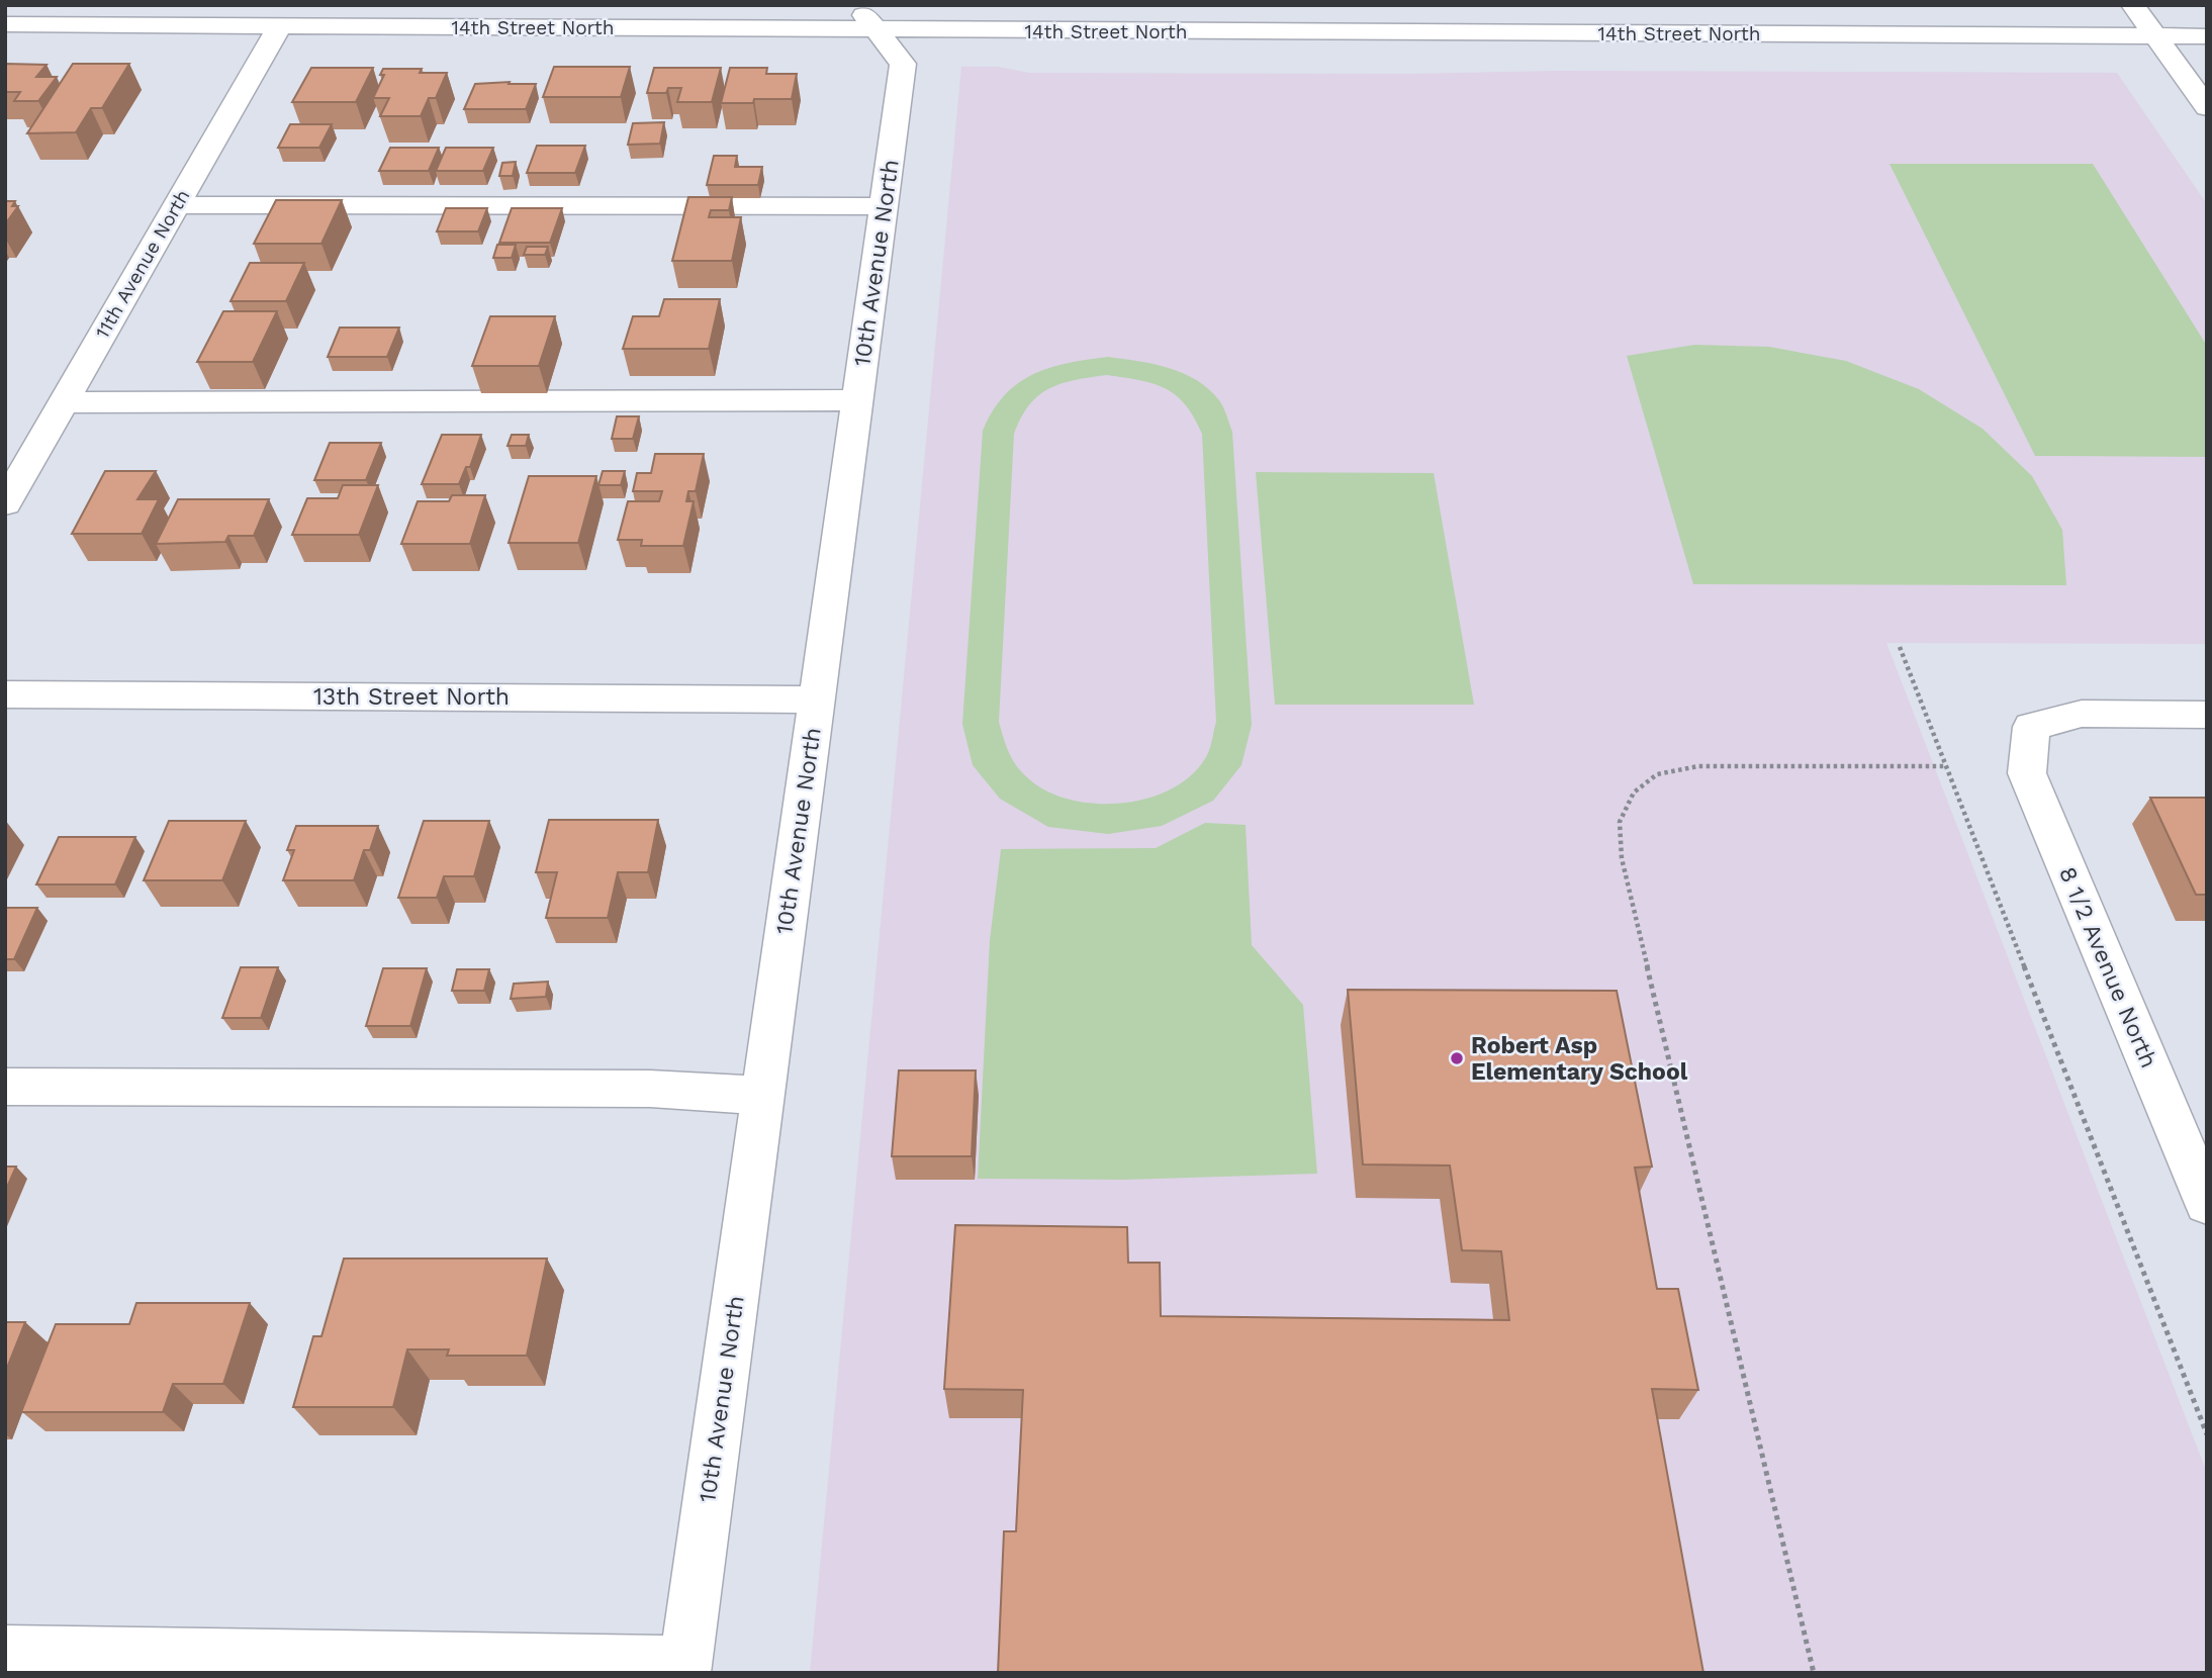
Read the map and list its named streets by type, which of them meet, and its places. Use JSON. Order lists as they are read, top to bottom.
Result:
{
  "streets": {
    "street": [
      "14th Street North",
      "10th Avenue North",
      "11th Avenue North",
      "13th Street North",
      "8 1/2 Avenue North"
    ]
  },
  "crossings": [
    ["14th Street North", "10th Avenue North"],
    ["14th Street North", "11th Avenue North"],
    ["10th Avenue North", "13th Street North"]
  ],
  "places": ["Robert Asp Elementary School"]
}
